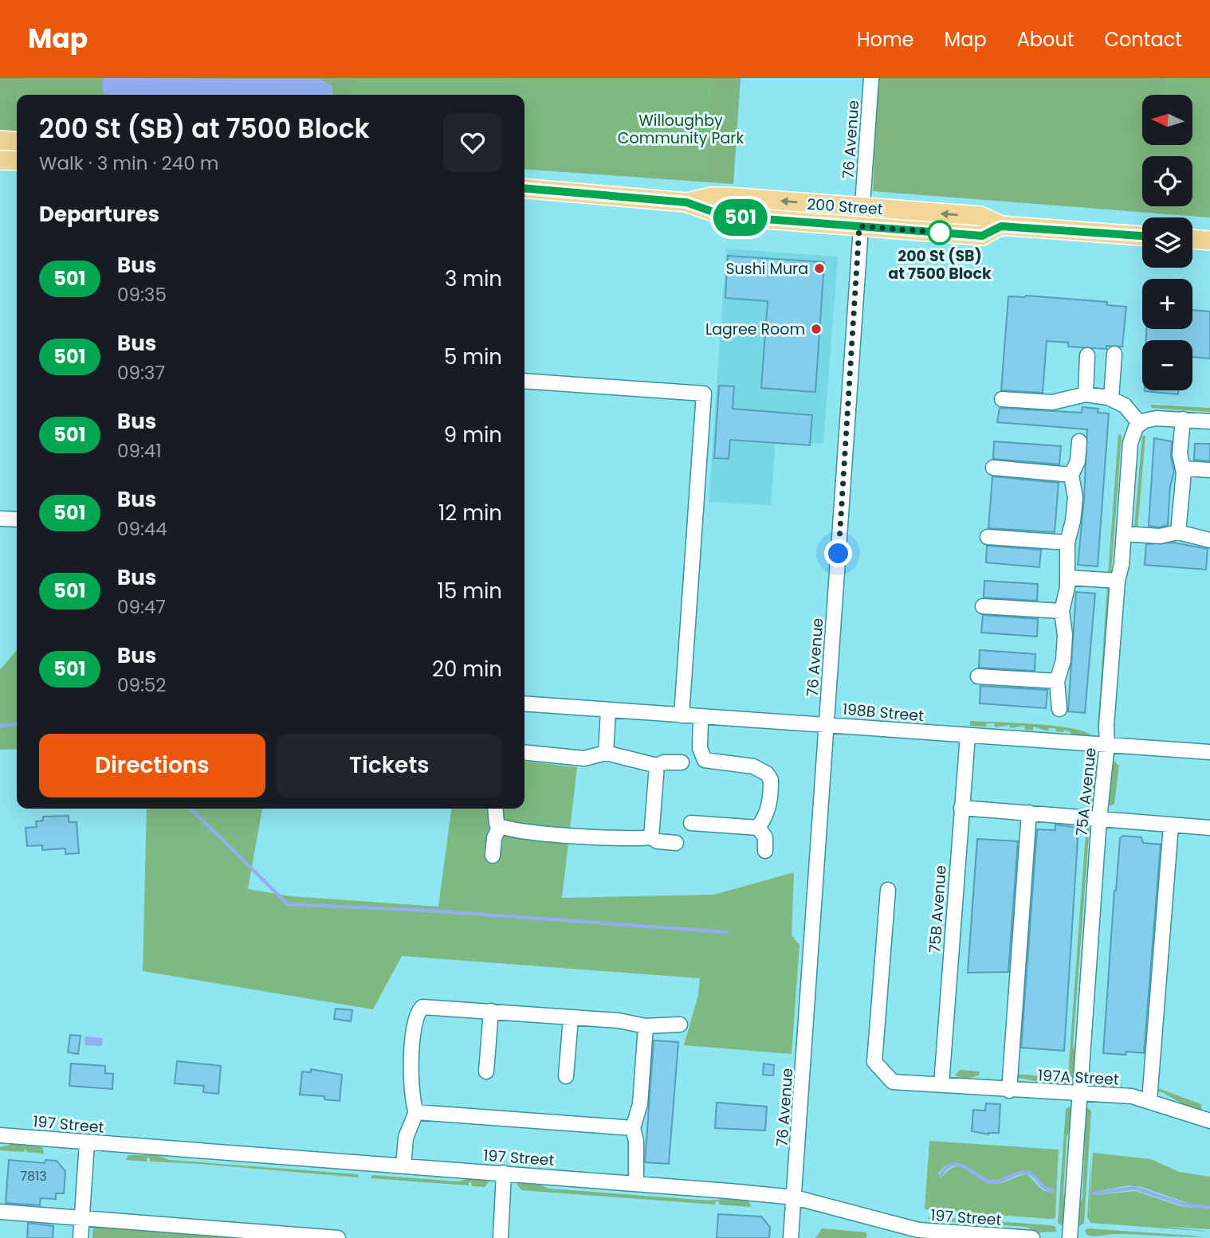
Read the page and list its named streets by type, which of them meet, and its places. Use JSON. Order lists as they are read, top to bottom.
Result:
{
  "streets": {
    "main road": ["200 Street"],
    "street": [
      "76 Avenue",
      "198B Street",
      "75A Avenue",
      "75B Avenue",
      "197A Street",
      "197 Street"
    ]
  },
  "crossings": [
    ["76 Avenue", "200 Street"],
    ["76 Avenue", "198B Street"],
    ["76 Avenue", "197 Street"],
    ["198B Street", "75A Avenue"],
    ["198B Street", "75B Avenue"],
    ["75A Avenue", "197A Street"],
    ["75B Avenue", "197A Street"]
  ],
  "parks": ["Willoughby Community Park"],
  "places": ["200 St (SB) at 7500 Block", "Sushi Mura", "Lagree Room"],
  "lines": ["bus line 501"],
  "house_numbers": ["7813"],
  "north": "left",
  "page": {
    "header": "Map",
    "nav": [
      "Home",
      "Map",
      "About",
      "Contact"
    ],
    "on_map": "501",
    "map_buttons": ["+", "−"],
    "heading": [
      ["200 St (SB) at 7500 Block", "Walk · 3 min · 240 m"],
      "Departures"
    ],
    "list": [
      {
        "mark": "501",
        "name": "Bus",
        "note": "09:35",
        "value": "3 min"
      },
      {
        "mark": "501",
        "name": "Bus",
        "note": "09:37",
        "value": "5 min"
      },
      {
        "mark": "501",
        "name": "Bus",
        "note": "09:41",
        "value": "9 min"
      },
      {
        "mark": "501",
        "name": "Bus",
        "note": "09:44",
        "value": "12 min"
      },
      {
        "mark": "501",
        "name": "Bus",
        "note": "09:47",
        "value": "15 min"
      },
      {
        "mark": "501",
        "name": "Bus",
        "note": "09:52",
        "value": "20 min"
      }
    ],
    "buttons": ["Directions", "Tickets"]
  }
}
